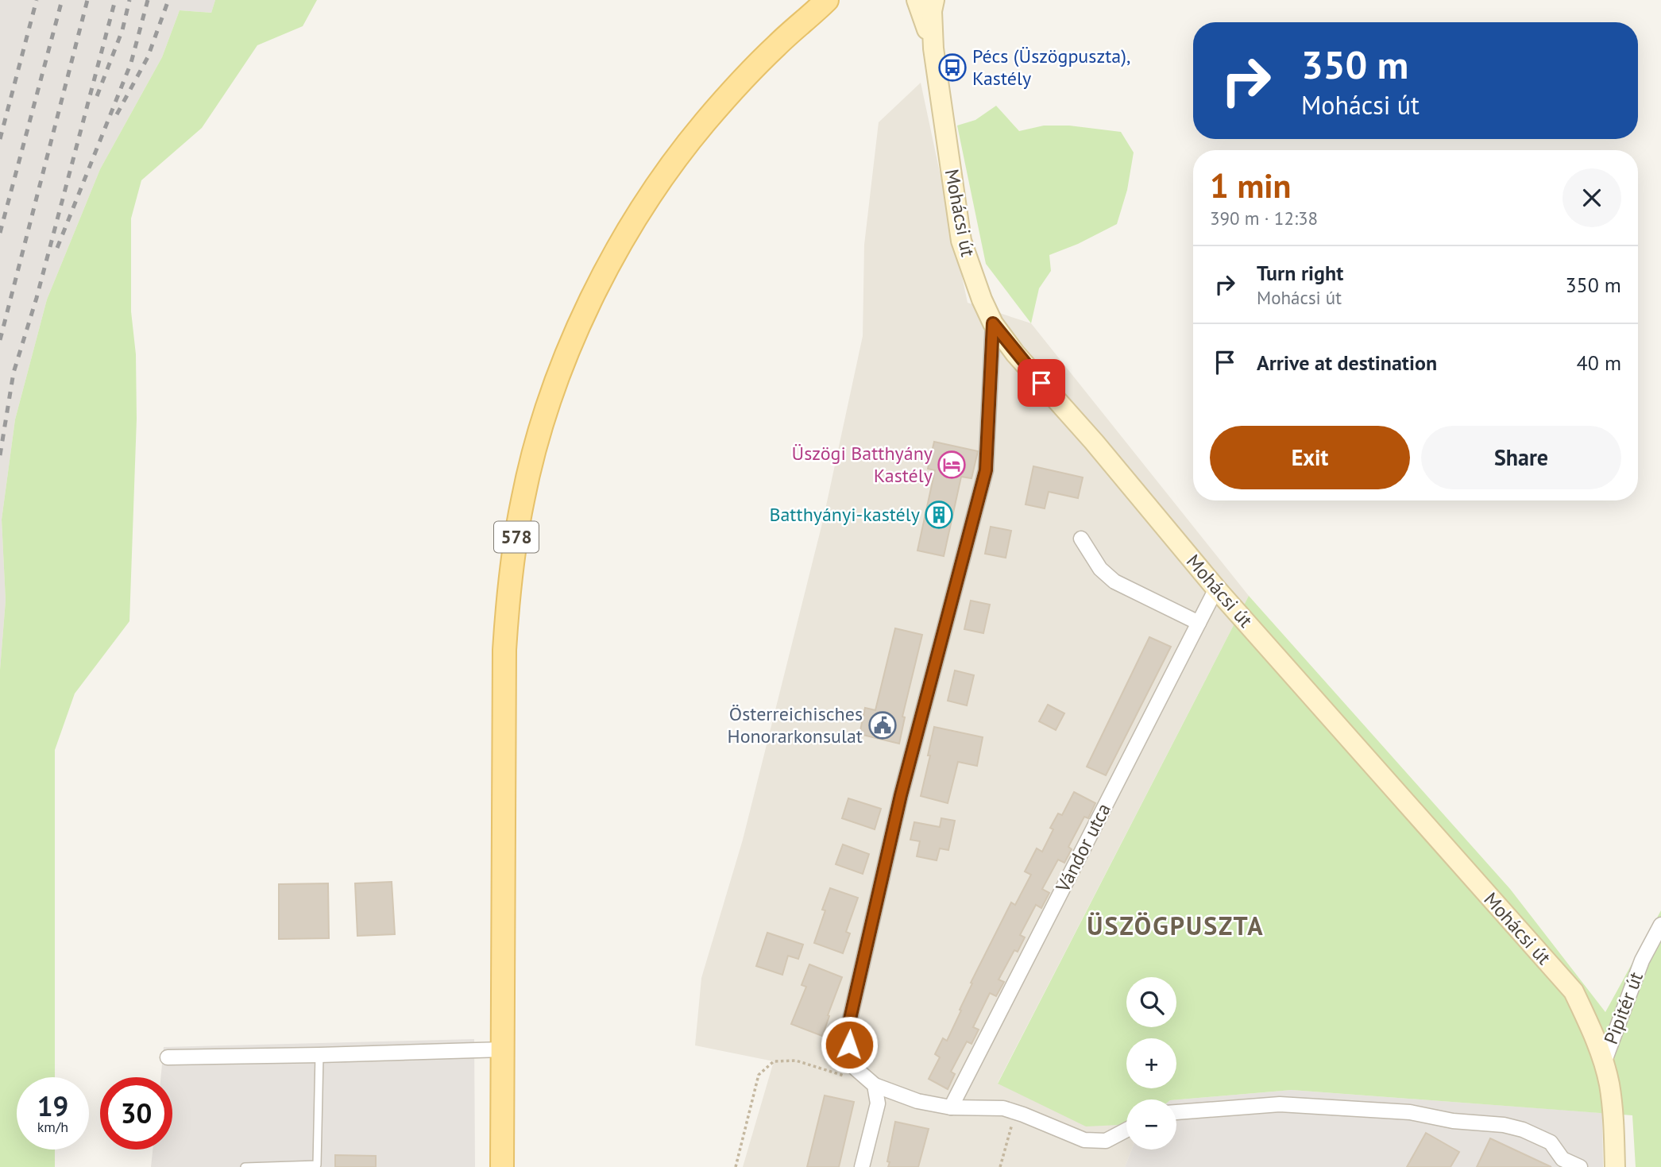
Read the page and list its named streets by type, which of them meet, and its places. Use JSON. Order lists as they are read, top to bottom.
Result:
{
  "streets": {
    "main road": ["Mohácsi út", "578"],
    "street": ["Vándor utca", "Pipitér út"]
  },
  "crossings": [
    ["Mohácsi út", "Vándor utca"],
    ["Mohácsi út", "Pipitér út"]
  ],
  "districts": ["ÜSZÖGPUSZTA"],
  "places": {
    "bus stop": ["Pécs (Üszögpuszta), Kastély"],
    "hotel": ["Üszögi Batthyány Kastély"],
    "building": ["Batthyányi-kastély"],
    "public building": ["Österreichisches Honorarkonsulat"]
  },
  "page": {
    "turn": ["350 m", "Mohácsi út"],
    "heading": ["1 min", "390 m · 12:38"],
    "list": [
      {
        "name": "Turn right",
        "note": "Mohácsi út",
        "value": "350 m"
      },
      {
        "name": "Arrive at destination",
        "value": "40 m"
      }
    ],
    "buttons": ["Exit", "Share"],
    "map_buttons": ["+", "−"],
    "speed": "19 km/h",
    "limit": "30"
  }
}
